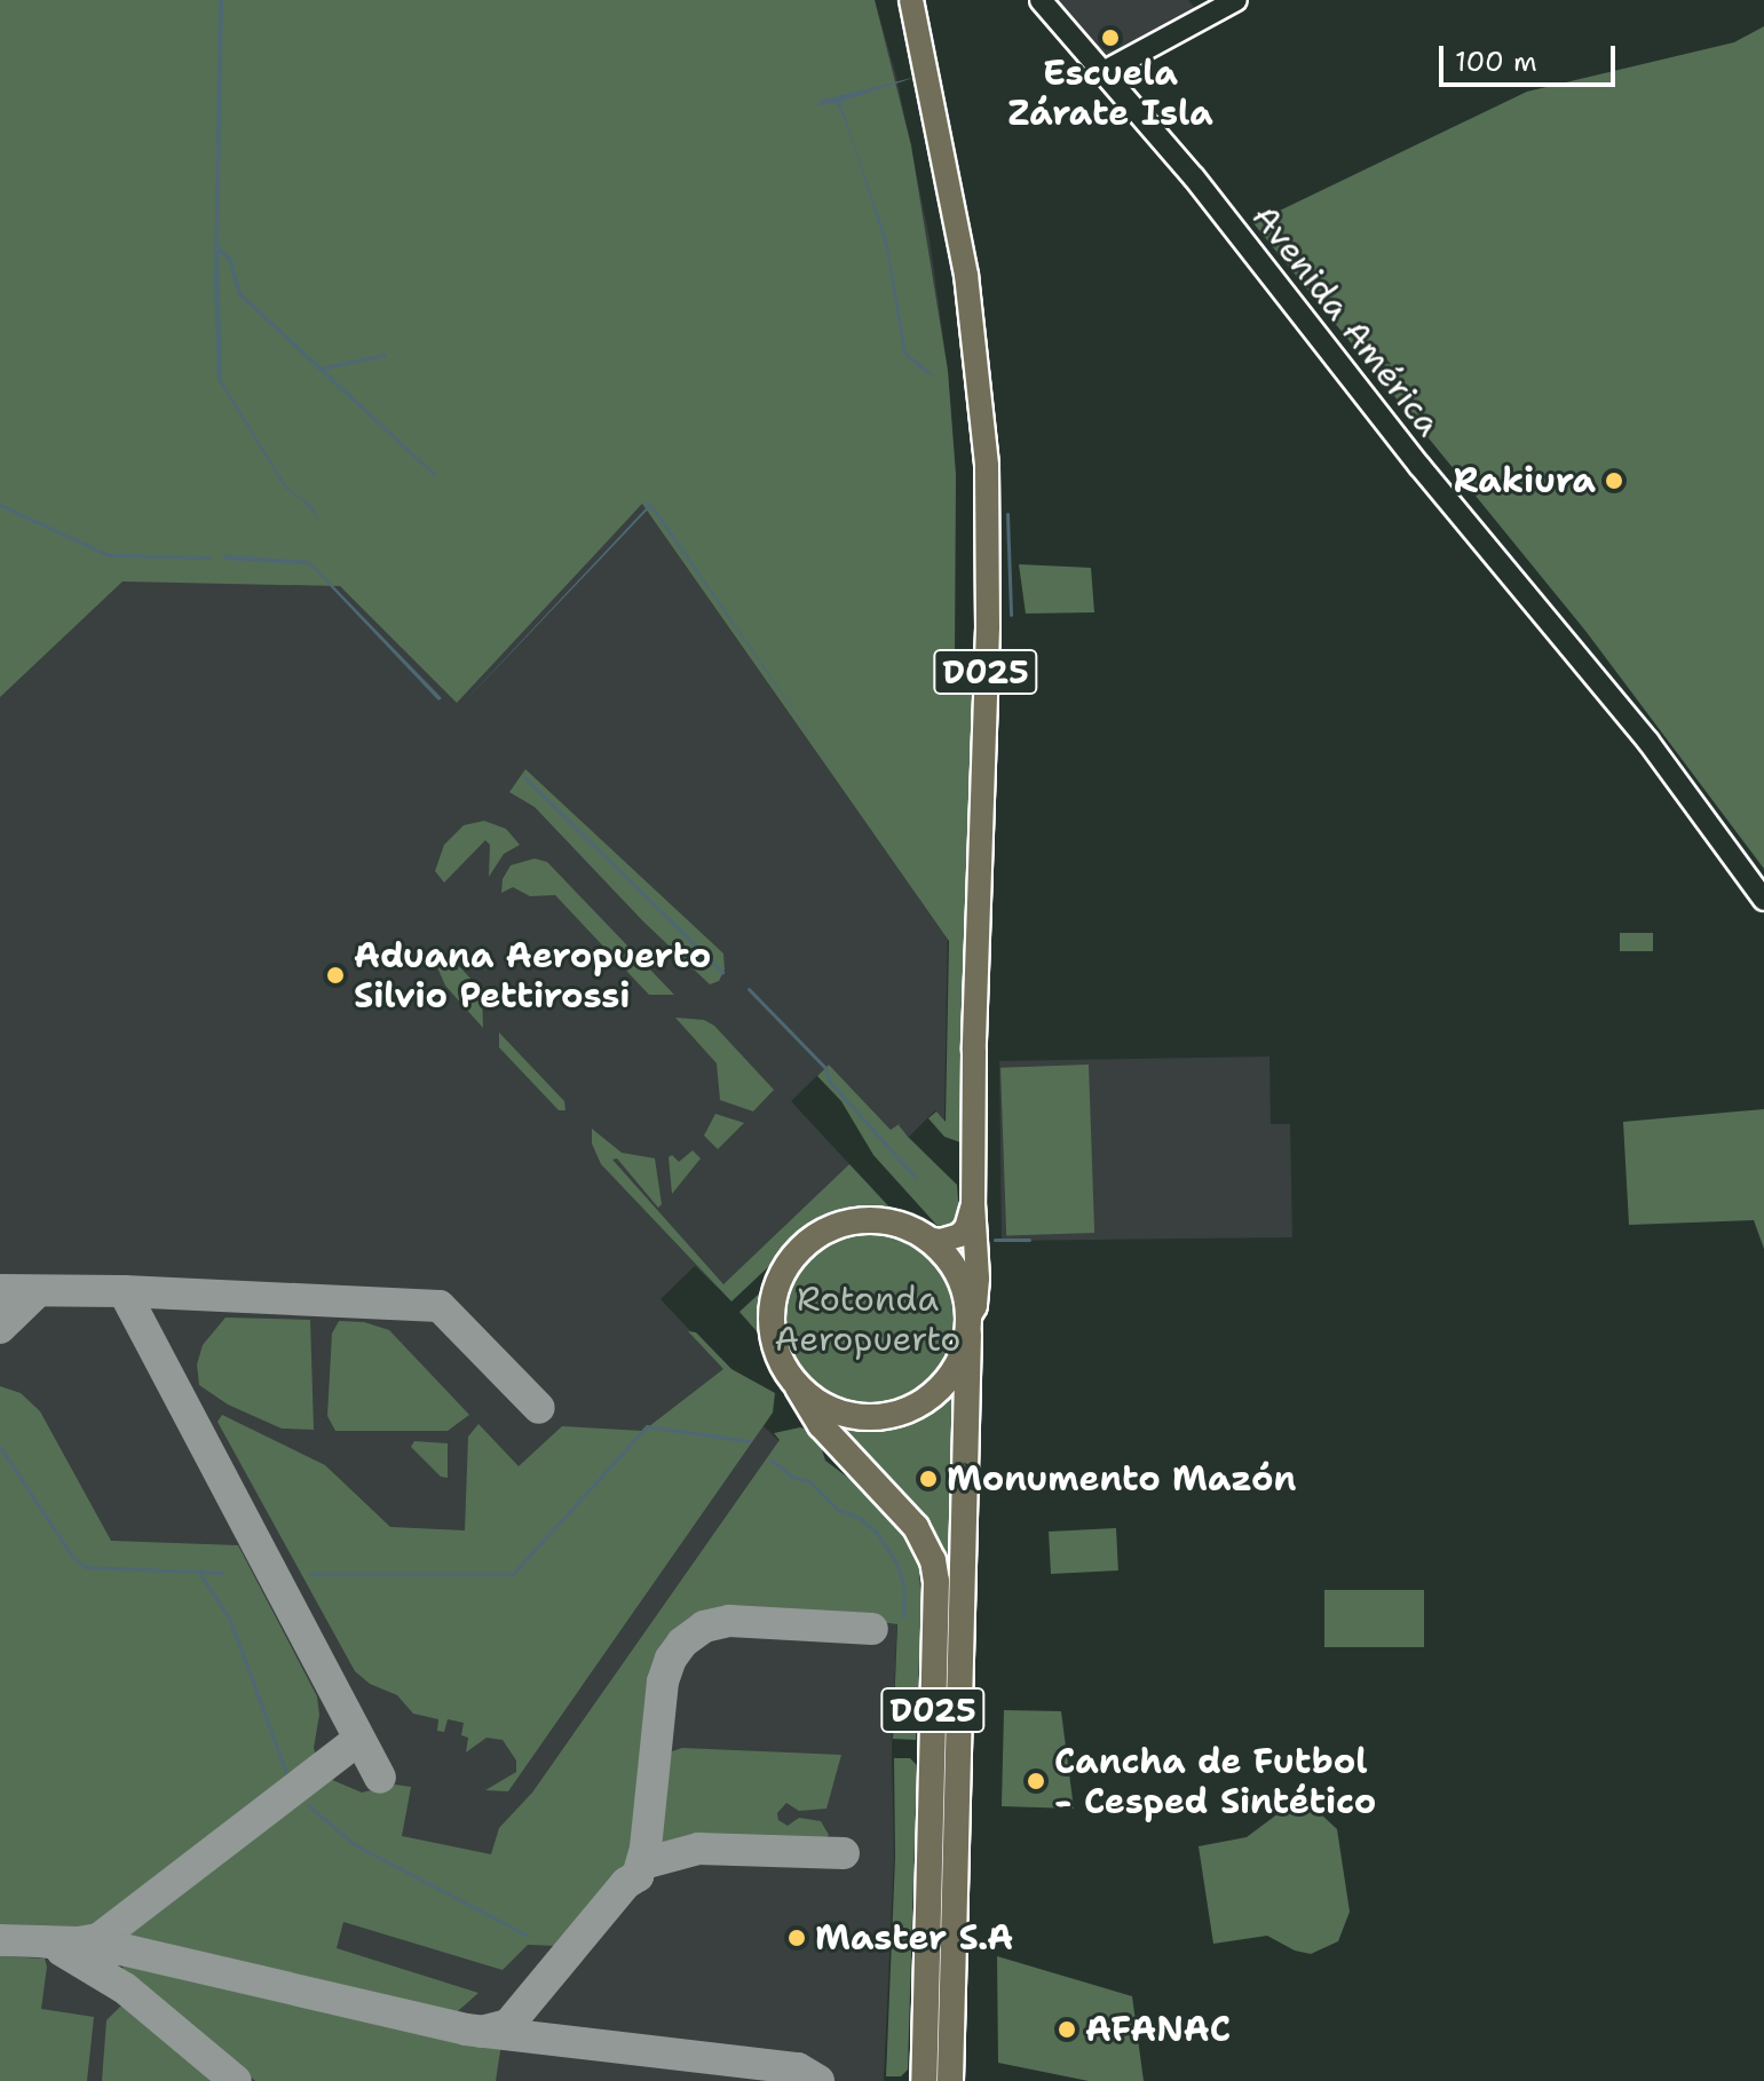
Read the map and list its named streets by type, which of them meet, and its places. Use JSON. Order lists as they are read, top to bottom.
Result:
{
  "streets": {
    "highway": ["D025"],
    "main road": ["Avenida América"]
  },
  "parks": ["Rotonda Aeropuerto"],
  "places": [
    "Escuela Zárate Isla",
    "Rakiura",
    "Aduana Aeropuerto Silvio Pettirossi",
    "Monumento Mazón",
    "Cancha de Futbol - Cesped Sintético",
    "Master S.A",
    "AFANAC"
  ],
  "scale_bar": "100 m"
}
